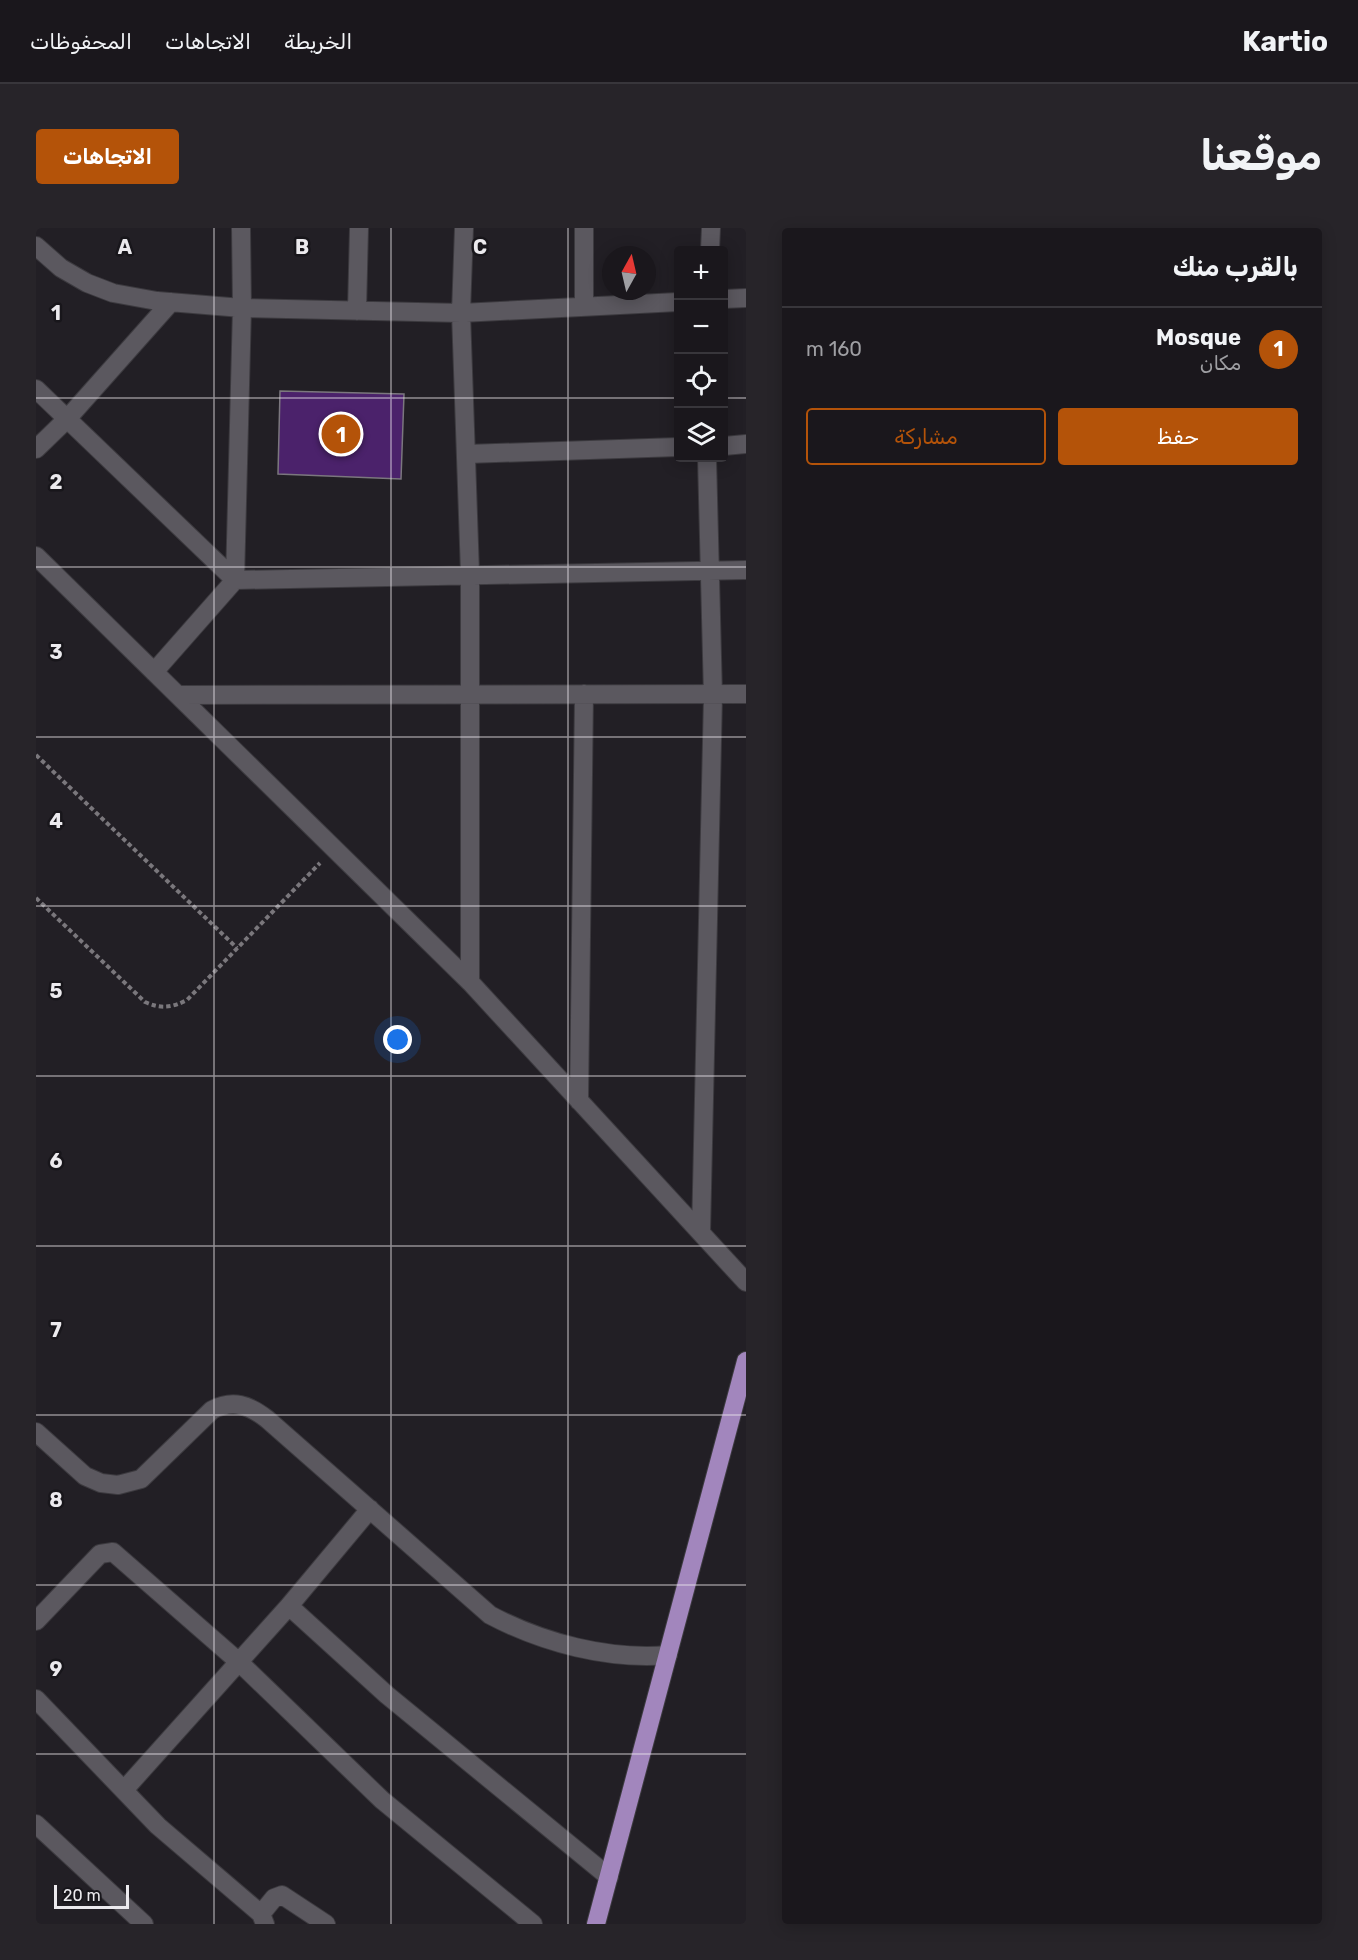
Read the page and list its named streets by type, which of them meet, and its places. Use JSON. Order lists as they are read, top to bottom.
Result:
{
  "scale_bar": "20 m",
  "north": "top",
  "page": {
    "header": "Kartio",
    "nav": ["الخريطة", "الاتجاهات", "المحفوظات"],
    "buttons": [
      "الاتجاهات",
      ["حفظ", "مشاركة"]
    ],
    "title": "موقعنا",
    "heading": "بالقرب منك",
    "map_buttons": ["+", "−"],
    "list": [
      {
        "mark": "1",
        "name": "Mosque",
        "note": "مكان",
        "value": "160 m"
      }
    ],
    "pins": "1",
    "scale": "20 m"
  },
  "grid": {
    "columns": ["A", "B", "C"],
    "rows": [
      "1",
      "2",
      "3",
      "4",
      "5",
      "6",
      "7",
      "8",
      "9"
    ]
  }
}
